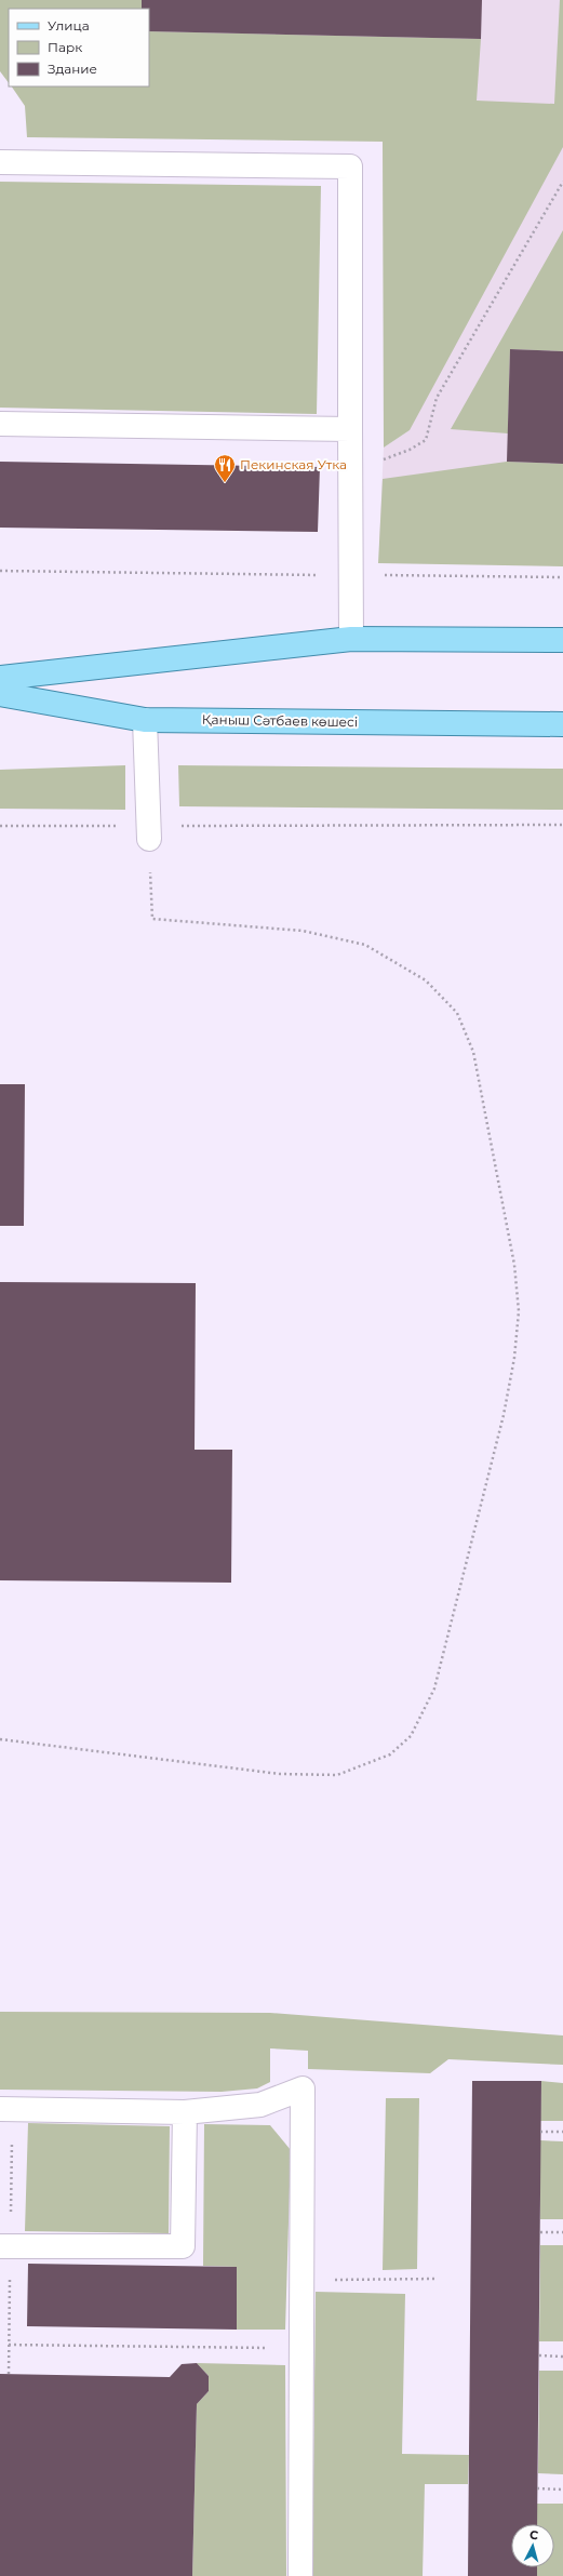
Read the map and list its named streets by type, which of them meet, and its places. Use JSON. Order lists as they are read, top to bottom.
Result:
{
  "streets": {
    "main road": ["Қаныш Сәтбаев көшесі"]
  },
  "places": {
    "restaurant": ["Пекинская Утка"]
  },
  "legend": ["Улица", "Парк", "Здание"],
  "north": "top"
}
